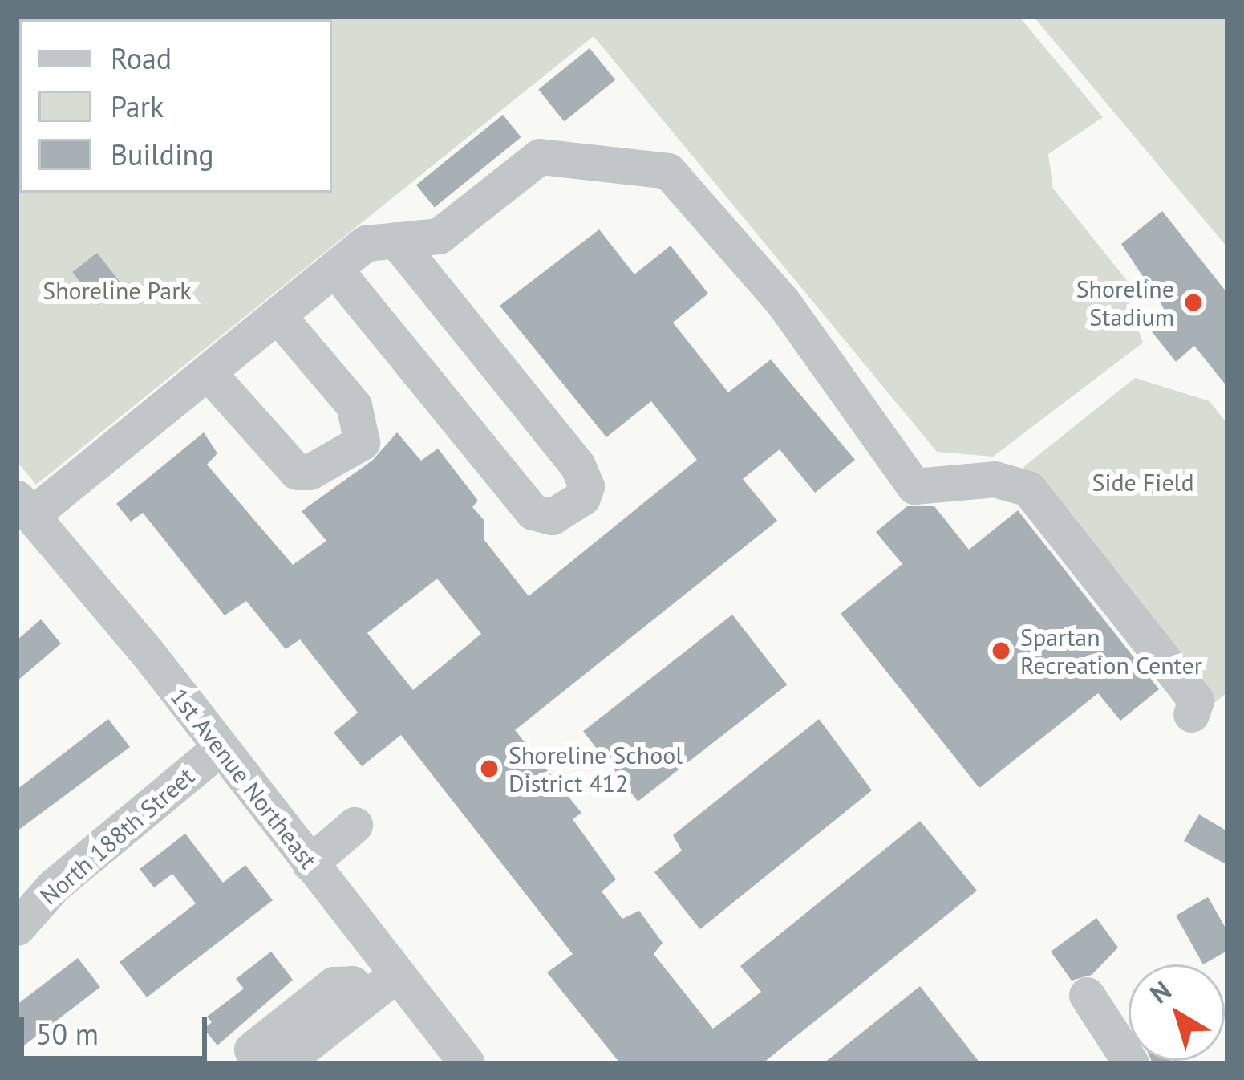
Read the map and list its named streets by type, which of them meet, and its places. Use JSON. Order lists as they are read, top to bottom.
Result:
{
  "streets": {
    "street": ["1st Avenue Northeast", "North 188th Street"]
  },
  "crossings": [
    ["1st Avenue Northeast", "North 188th Street"]
  ],
  "parks": ["Shoreline Park", "Side Field"],
  "places": ["Shoreline Stadium", "Spartan Recreation Center", "Shoreline School District 412"],
  "legend": ["Road", "Park", "Building"],
  "scale_bar": "50 m",
  "north": "top left"
}
